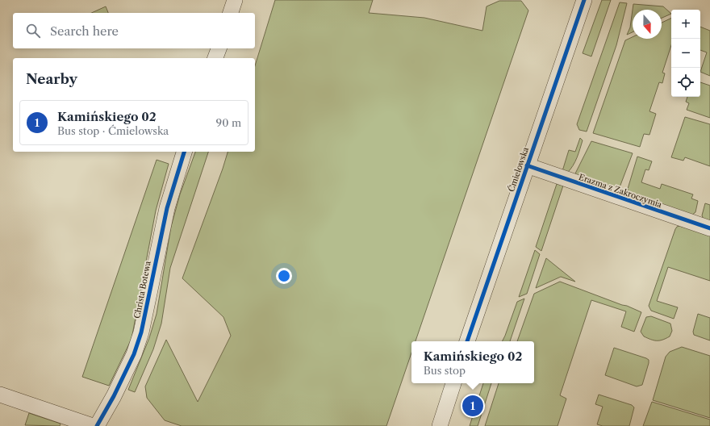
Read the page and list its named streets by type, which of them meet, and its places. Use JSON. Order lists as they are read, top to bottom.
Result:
{
  "streets": {
    "street": ["Ćmielowska", "Erazma z Zakroczymia", "Christa Botewa"]
  },
  "crossings": [
    ["Ćmielowska", "Erazma z Zakroczymia"]
  ],
  "north": "bottom",
  "page": {
    "map_buttons": ["+", "−"],
    "search": "Search here",
    "heading": "Nearby",
    "list": [
      {
        "mark": "1",
        "name": "Kamińskiego 02",
        "note": "Bus stop · Ćmielowska",
        "value": "90 m"
      }
    ],
    "popup": ["Kamińskiego 02", "Bus stop"],
    "pins": "1"
  }
}
